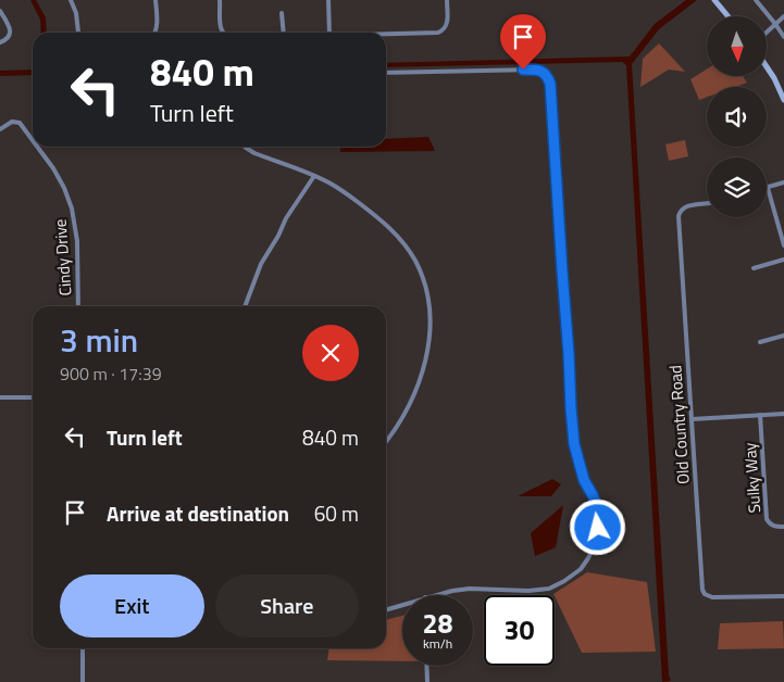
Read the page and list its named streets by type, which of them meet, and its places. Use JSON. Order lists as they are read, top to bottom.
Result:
{
  "streets": {
    "street": ["Cindy Drive", "Old Country Road", "Sulky Way"]
  },
  "north": "bottom",
  "page": {
    "turn": ["840 m", "Turn left"],
    "heading": ["3 min", "900 m · 17:39"],
    "list": [
      {
        "name": "Turn left",
        "value": "840 m"
      },
      {
        "name": "Arrive at destination",
        "value": "60 m"
      }
    ],
    "buttons": ["Exit", "Share"],
    "speed": "28 km/h",
    "limit": "30"
  }
}
